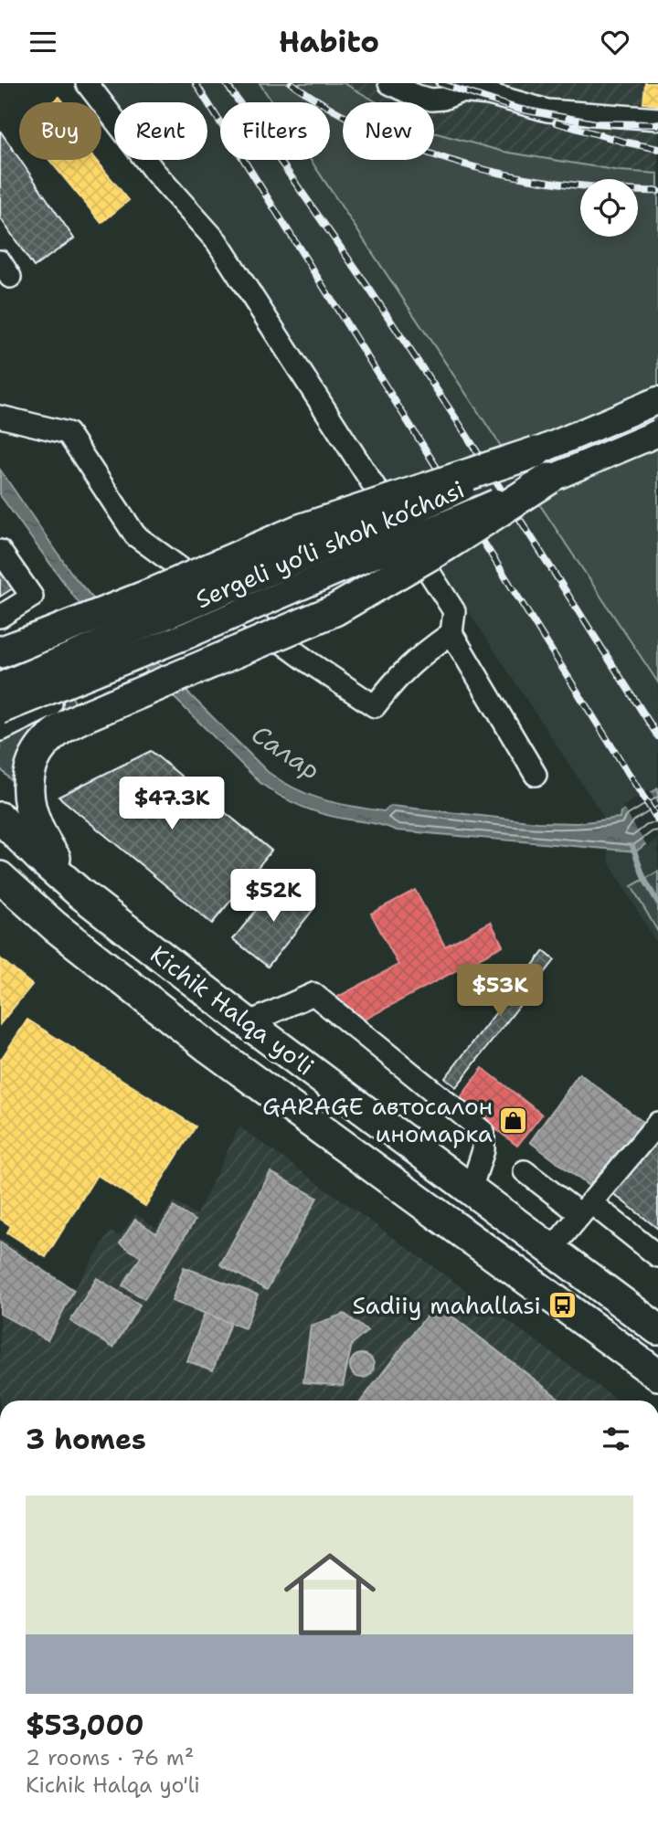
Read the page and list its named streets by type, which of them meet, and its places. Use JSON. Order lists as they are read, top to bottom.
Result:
{
  "streets": {
    "highway": ["Kichik Halqa yo'li"],
    "main road": ["Sergeli yo‘li shoh ko‘chasi"]
  },
  "water": ["Салар"],
  "places": {
    "shop": ["GARAGE автосалон иномарка"],
    "bus stop": ["Sadiiy mahallasi"]
  },
  "page": {
    "header": "Habito",
    "chip": [
      "Buy",
      "Rent",
      "Filters",
      "New"
    ],
    "price": ["$47.3K", "$52K", "$53K"],
    "heading": "3 homes",
    "list": [
      {
        "name": "$53,000",
        "note": "2 rooms · 76 m² · Kichik Halqa yo'li"
      }
    ]
  }
}
